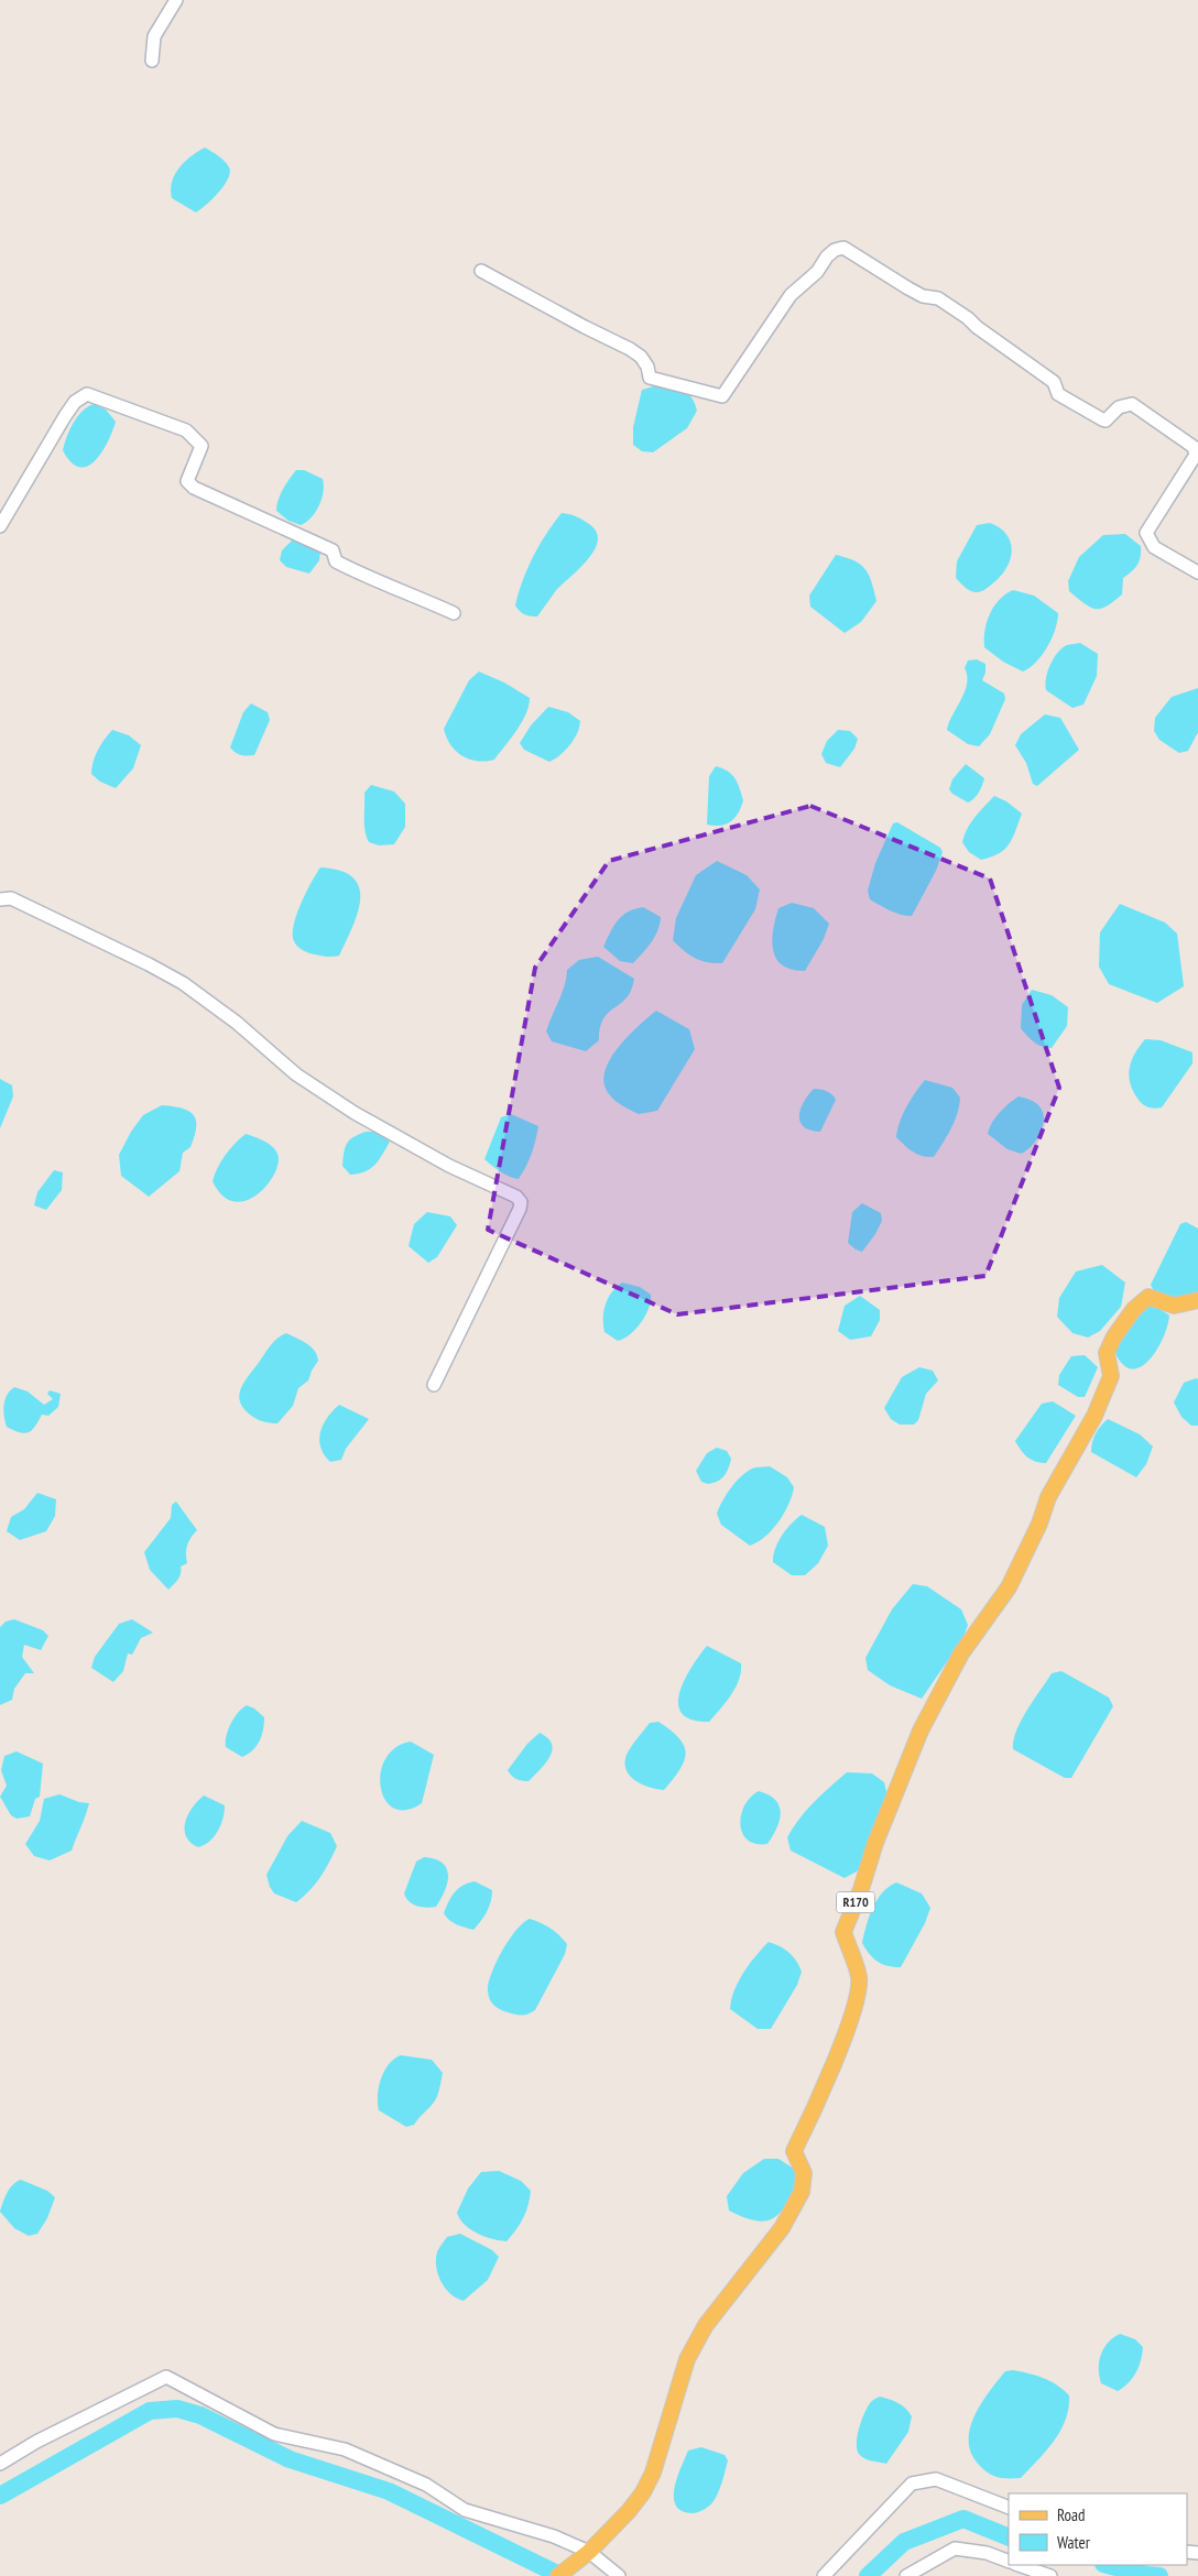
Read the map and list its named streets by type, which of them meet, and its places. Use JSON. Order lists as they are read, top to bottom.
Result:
{
  "streets": {
    "main road": ["R170"]
  },
  "legend": ["Road", "Water"]
}
